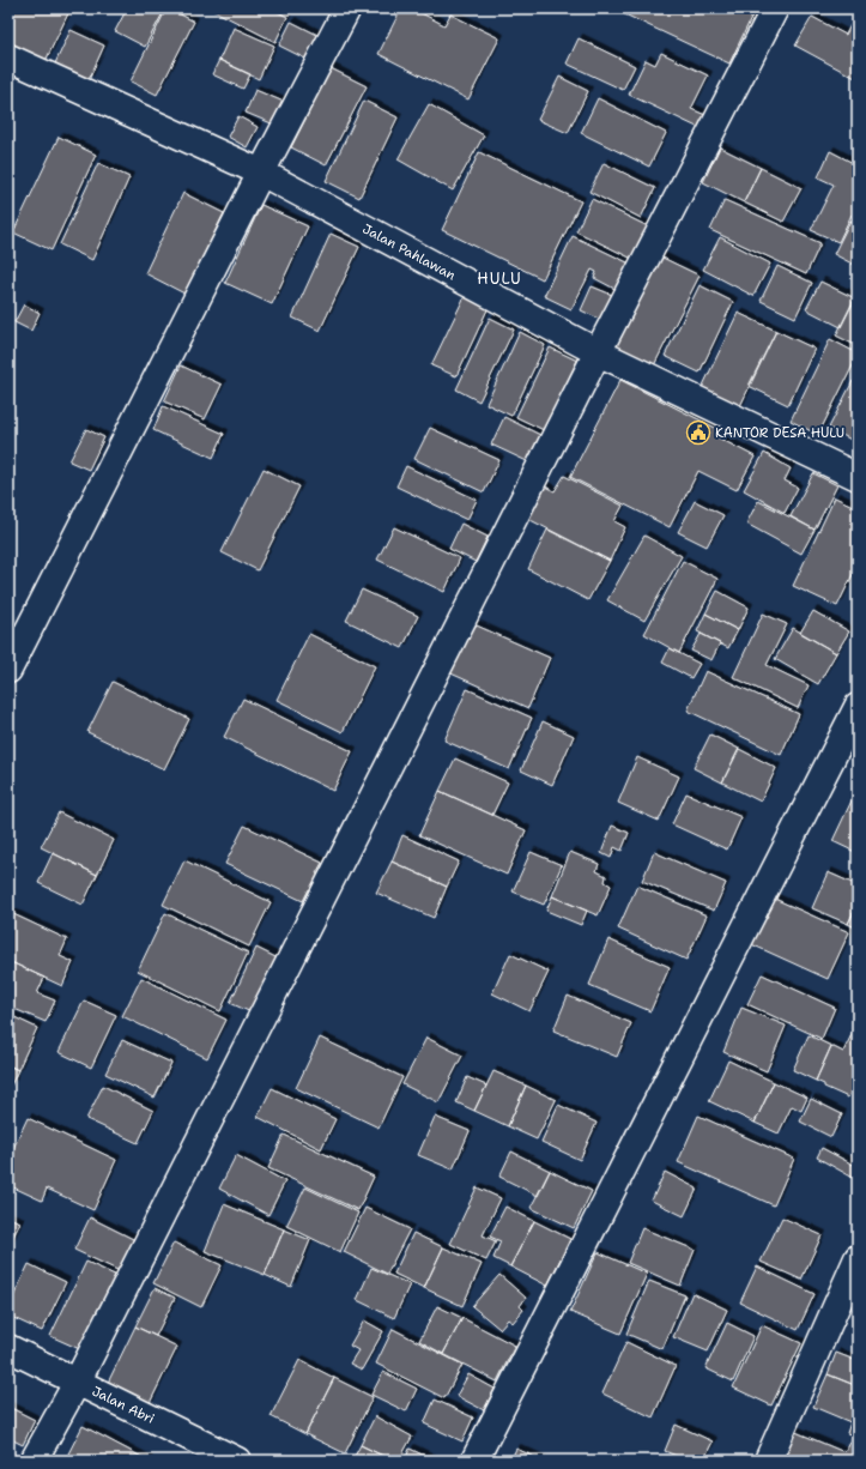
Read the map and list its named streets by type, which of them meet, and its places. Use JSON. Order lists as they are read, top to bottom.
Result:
{
  "streets": {
    "street": ["Jalan Pahlawan", "Jalan Abri"]
  },
  "districts": ["HULU"],
  "places": {
    "public building": ["KANTOR DESA HULU"]
  }
}
